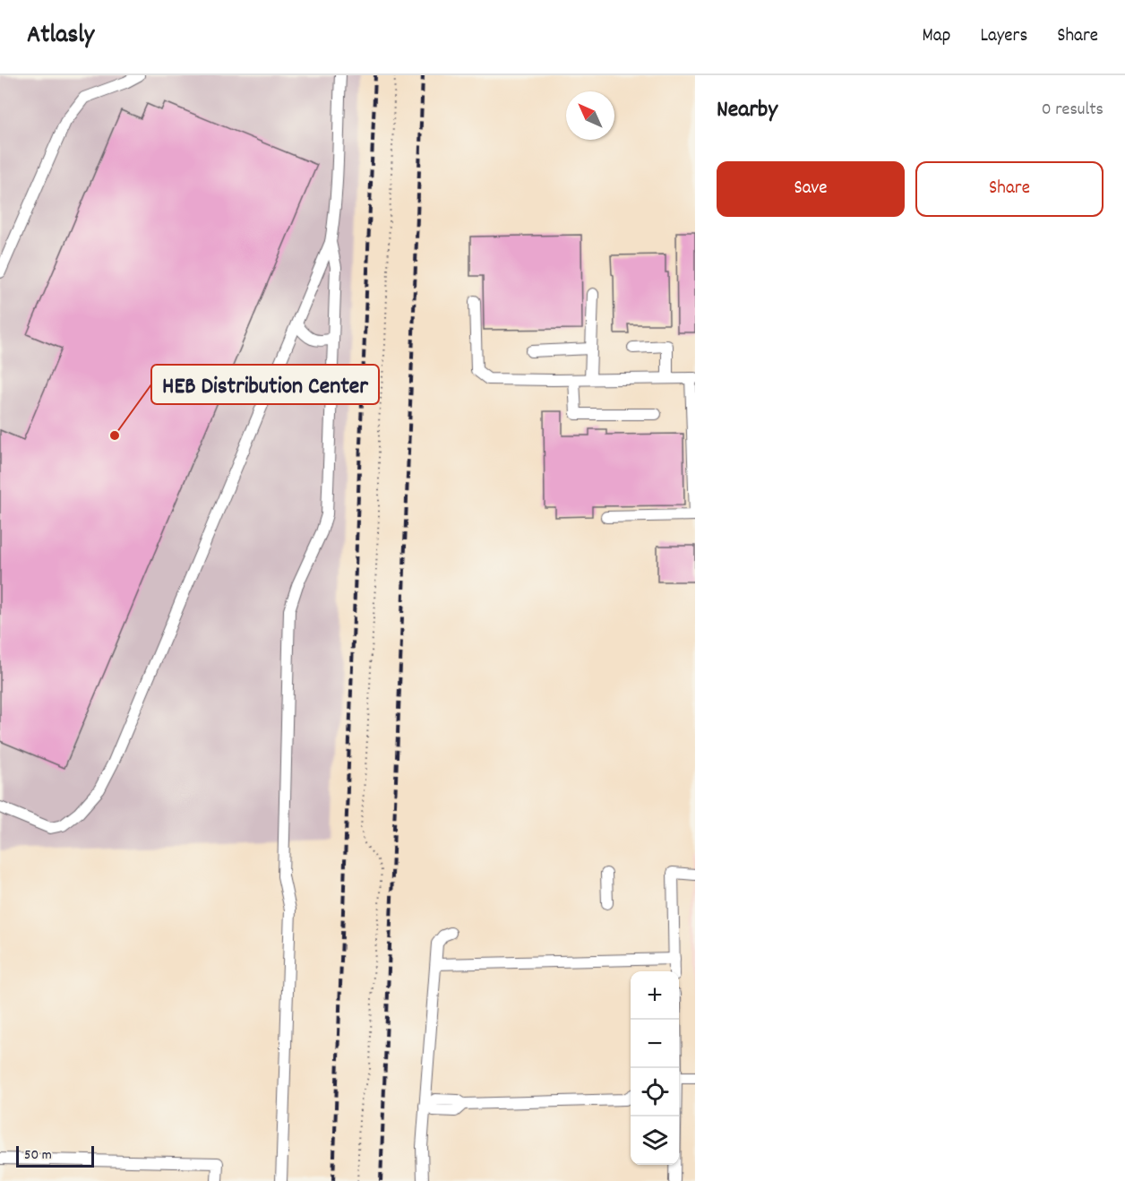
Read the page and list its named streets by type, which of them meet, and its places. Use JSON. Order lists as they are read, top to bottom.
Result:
{
  "places": ["HEB Distribution Center"],
  "scale_bar": "50 m",
  "north": "top left",
  "page": {
    "header": "Atlasly",
    "nav": ["Map", "Layers", "Share"],
    "heading": ["Nearby", "0 results"],
    "buttons": ["Save", "Share"],
    "map_buttons": ["+", "−"],
    "scale": "50 m"
  }
}
